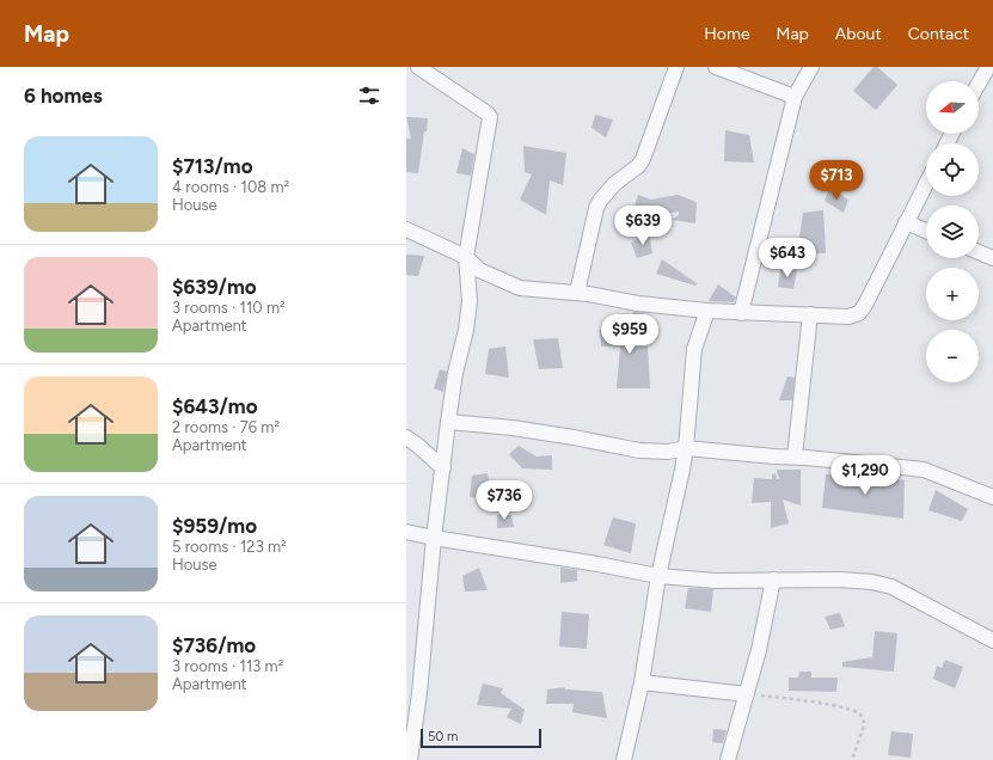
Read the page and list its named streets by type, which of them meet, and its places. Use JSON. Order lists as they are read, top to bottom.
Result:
{
  "scale_bar": "50 m",
  "north": "left",
  "page": {
    "header": "Map",
    "nav": [
      "Home",
      "Map",
      "About",
      "Contact"
    ],
    "heading": "6 homes",
    "map_buttons": ["+", "−"],
    "list": [
      {
        "name": "$713/mo",
        "note": "4 rooms · 108 m² · House"
      },
      {
        "name": "$639/mo",
        "note": "3 rooms · 110 m² · Apartment"
      },
      {
        "name": "$643/mo",
        "note": "2 rooms · 76 m² · Apartment"
      },
      {
        "name": "$959/mo",
        "note": "5 rooms · 123 m² · House"
      },
      {
        "name": "$736/mo",
        "note": "3 rooms · 113 m² · Apartment"
      }
    ],
    "price": [
      "$713",
      "$639",
      "$643",
      "$959",
      "$1,290",
      "$736"
    ],
    "scale": "50 m"
  }
}
